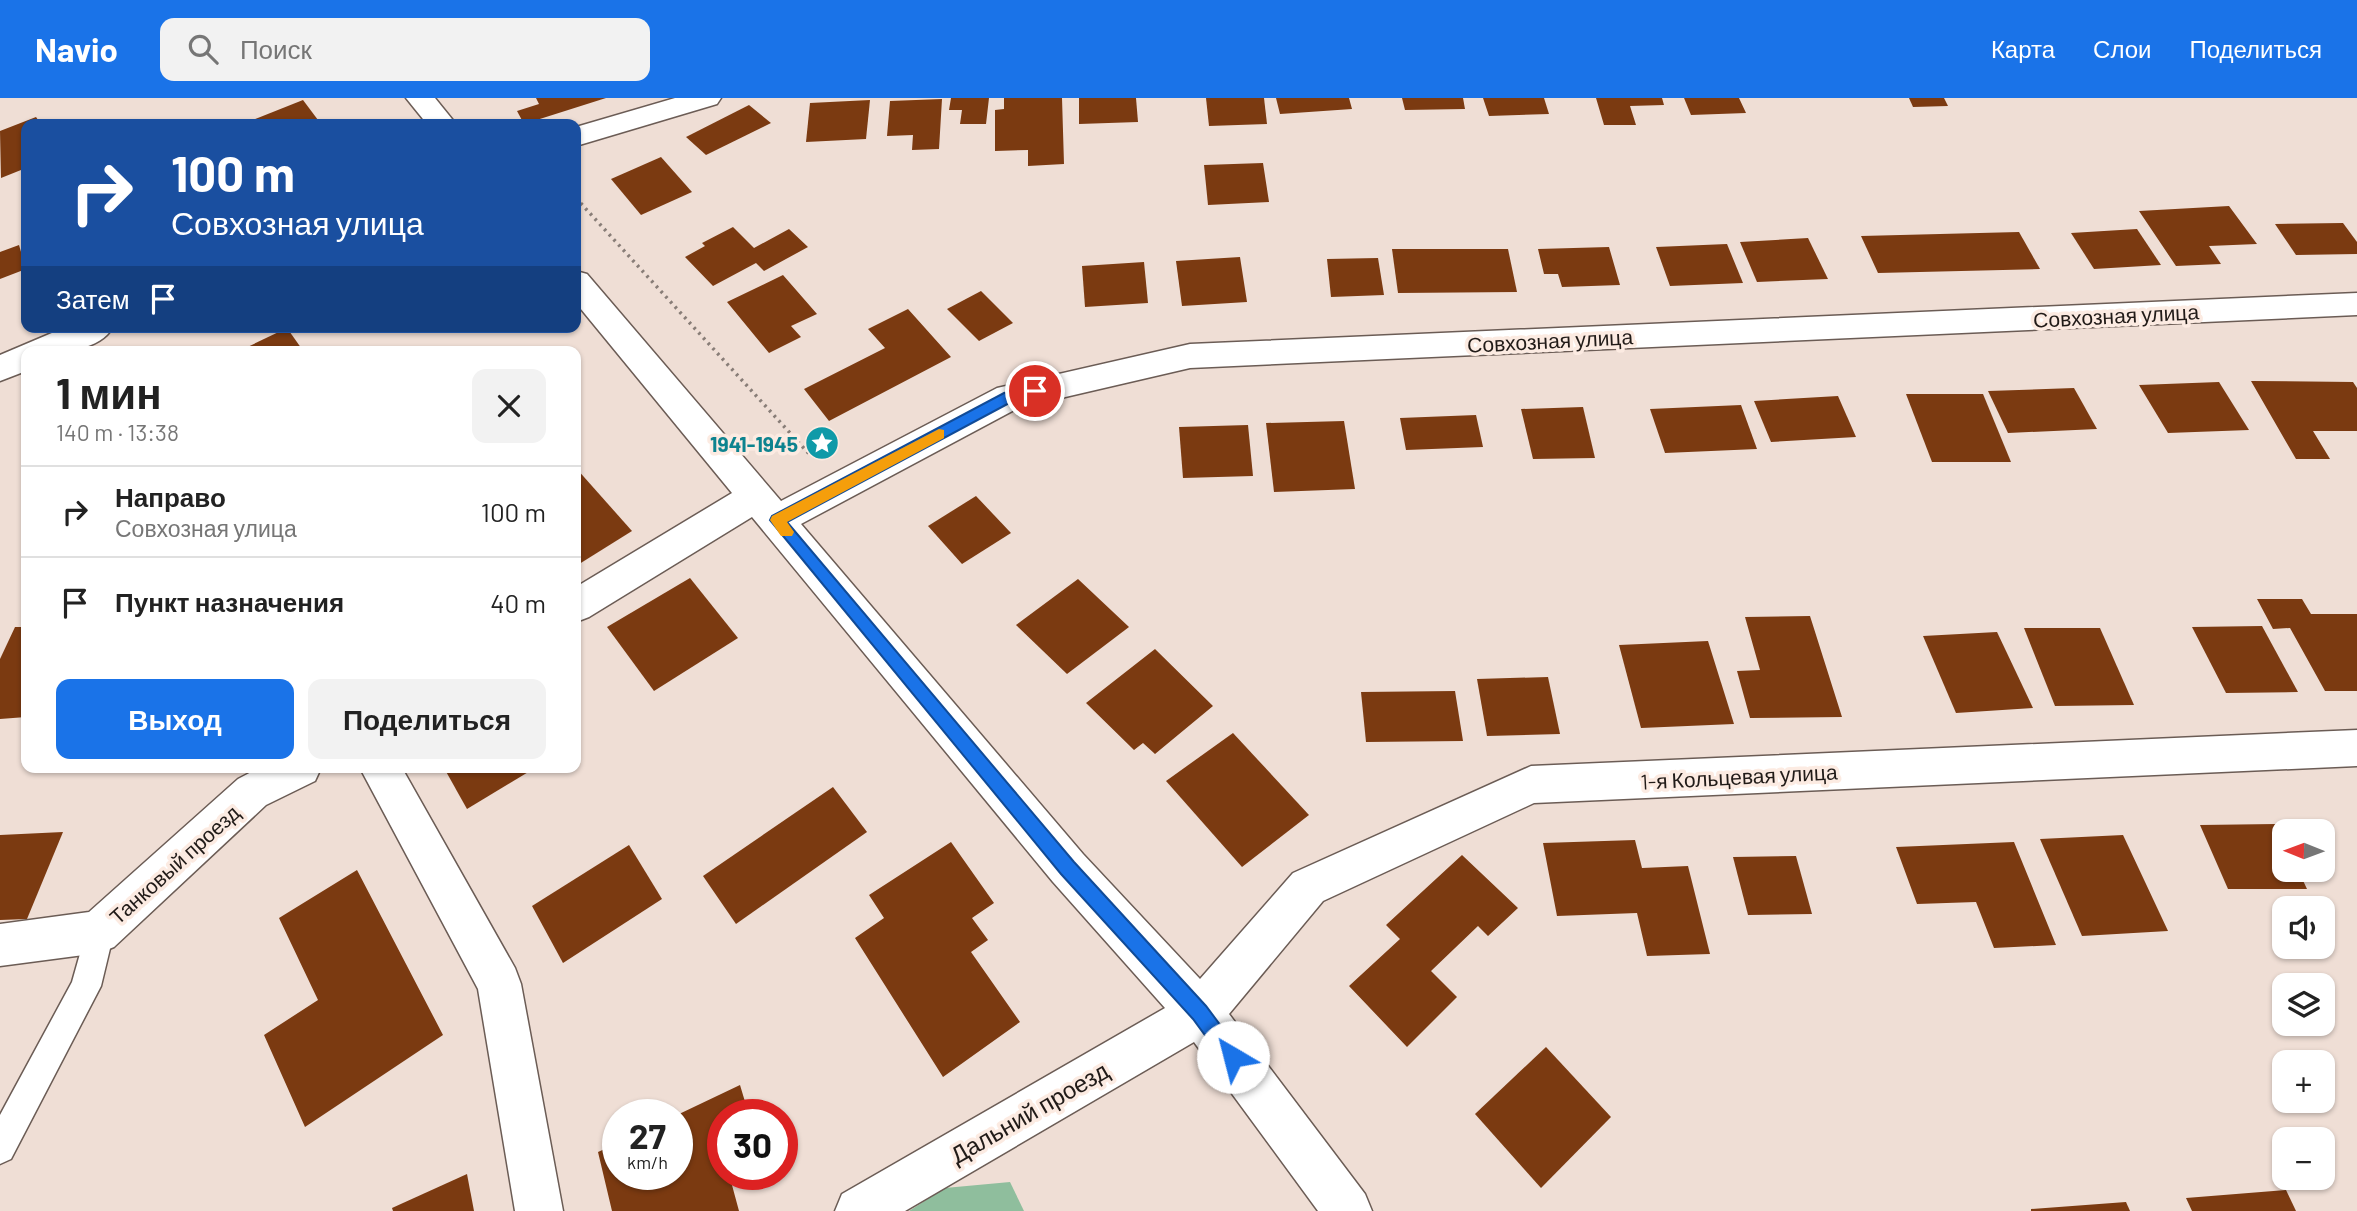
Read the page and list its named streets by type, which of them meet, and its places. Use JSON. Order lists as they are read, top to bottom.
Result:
{
  "streets": {
    "street": [
      "Совхозная улица",
      "1-я Кольцевая улица",
      "Танковый проезд",
      "Дальний проезд"
    ]
  },
  "crossings": [
    ["1-я Кольцевая улица", "Дальний проезд"]
  ],
  "places": {
    "place": ["1941-1945"]
  },
  "north": "left",
  "page": {
    "header": "Navio",
    "search": "Поиск",
    "nav": ["Карта", "Слои", "Поделиться"],
    "turn": ["100 m", "Совхозная улица"],
    "then": "Затем",
    "heading": ["1 мин", "140 m · 13:38"],
    "list": [
      {
        "name": "Направо",
        "note": "Совхозная улица",
        "value": "100 m"
      },
      {
        "name": "Пункт назначения",
        "value": "40 m"
      }
    ],
    "buttons": ["Выход", "Поделиться"],
    "map_buttons": ["+", "−"],
    "speed": "27 km/h",
    "limit": "30"
  }
}
